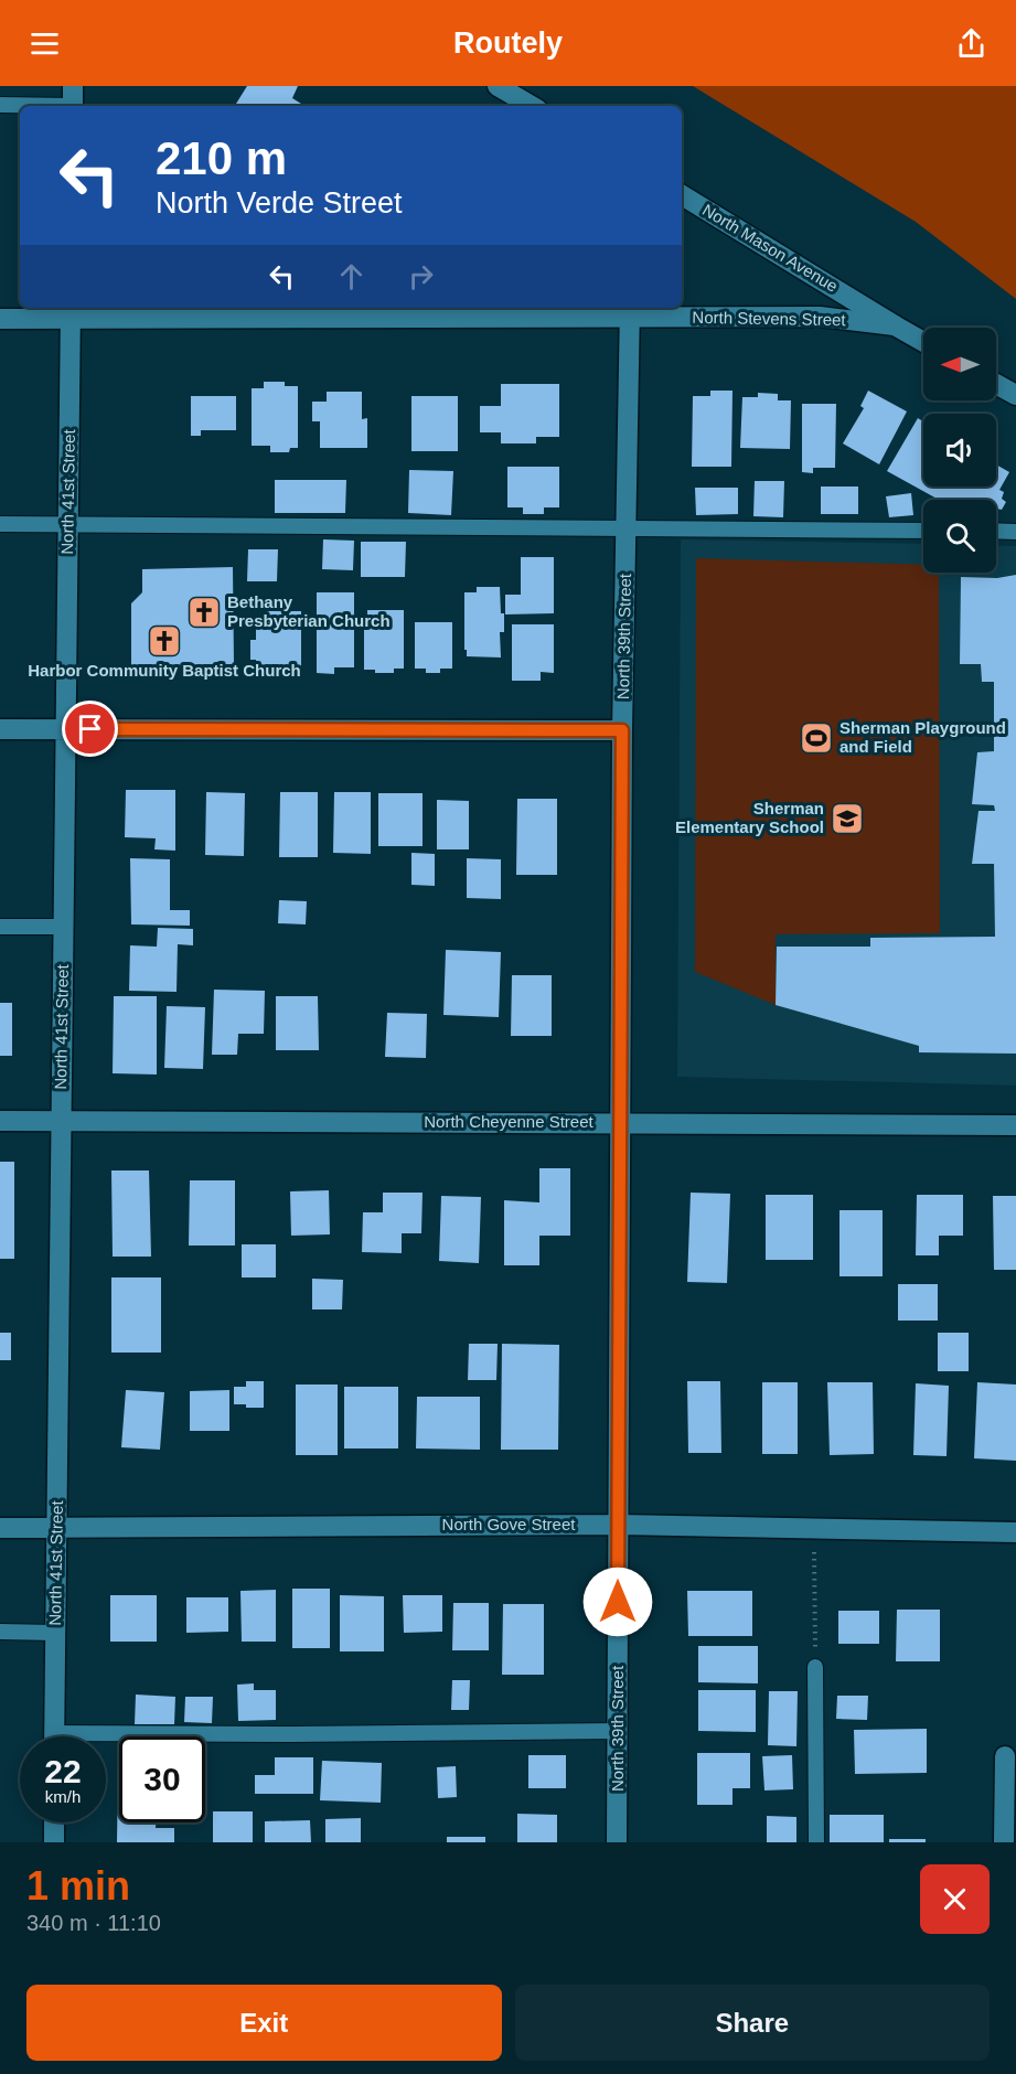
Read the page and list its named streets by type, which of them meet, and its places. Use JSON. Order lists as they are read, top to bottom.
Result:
{
  "streets": {
    "street": [
      "North Mason Avenue",
      "North Stevens Street",
      "North 41st Street",
      "North 39th Street",
      "North Cheyenne Street",
      "North Gove Street"
    ]
  },
  "crossings": [
    ["North Mason Avenue", "North Stevens Street"],
    ["North Stevens Street", "North 41st Street"],
    ["North Stevens Street", "North 39th Street"],
    ["North 41st Street", "North Cheyenne Street"],
    ["North 41st Street", "North Gove Street"],
    ["North 39th Street", "North Cheyenne Street"],
    ["North 39th Street", "North Gove Street"]
  ],
  "places": {
    "church": ["Bethany Presbyterian Church", "Harbor Community Baptist Church"],
    "sports": ["Sherman Playground and Field"],
    "school or university": ["Sherman Elementary School"]
  },
  "north": "left",
  "page": {
    "header": "Routely",
    "turn": ["210 m", "North Verde Street"],
    "speed": "22 km/h",
    "limit": "30",
    "heading": ["1 min", "340 m · 11:10"],
    "buttons": ["Exit", "Share"]
  }
}
